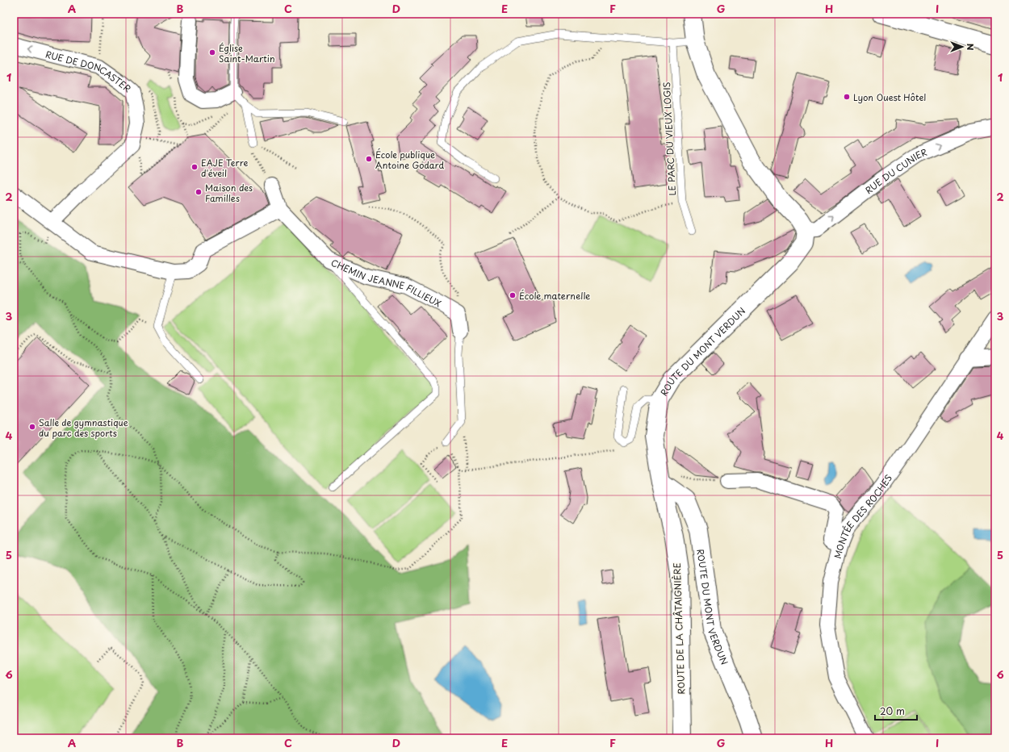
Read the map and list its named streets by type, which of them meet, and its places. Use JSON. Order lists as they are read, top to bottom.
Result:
{
  "streets": {
    "street": [
      "RUE DE DONCASTER",
      "RUE DU CUNIER",
      "CHEMIN JEANNE FILLIEUX",
      "ROUTE DU MONT VERDUN",
      "MONTÉE DES ROCHES",
      "ROUTE DE LA CHÂTAIGNIÈRE"
    ],
    "lane": ["LE PARC DU VIEUX LOGIS"]
  },
  "crossings": [
    ["RUE DU CUNIER", "ROUTE DU MONT VERDUN"],
    ["ROUTE DU MONT VERDUN", "ROUTE DE LA CHÂTAIGNIÈRE"]
  ],
  "one_way": ["RUE DE DONCASTER", "RUE DU CUNIER"],
  "places": [
    "Église Saint-Martin",
    "Lyon Ouest Hôtel",
    "École publique Antoine Godard",
    "EAJE Terre d'éveil",
    "Maison des Familles",
    "École maternelle",
    "Salle de gymnastique du parc des sports"
  ],
  "scale_bar": "20 m",
  "north": "right",
  "grid": {
    "columns": [
      "A",
      "B",
      "C",
      "D",
      "E",
      "F",
      "G",
      "H",
      "I"
    ],
    "rows": [
      "1",
      "2",
      "3",
      "4",
      "5",
      "6"
    ]
  }
}
